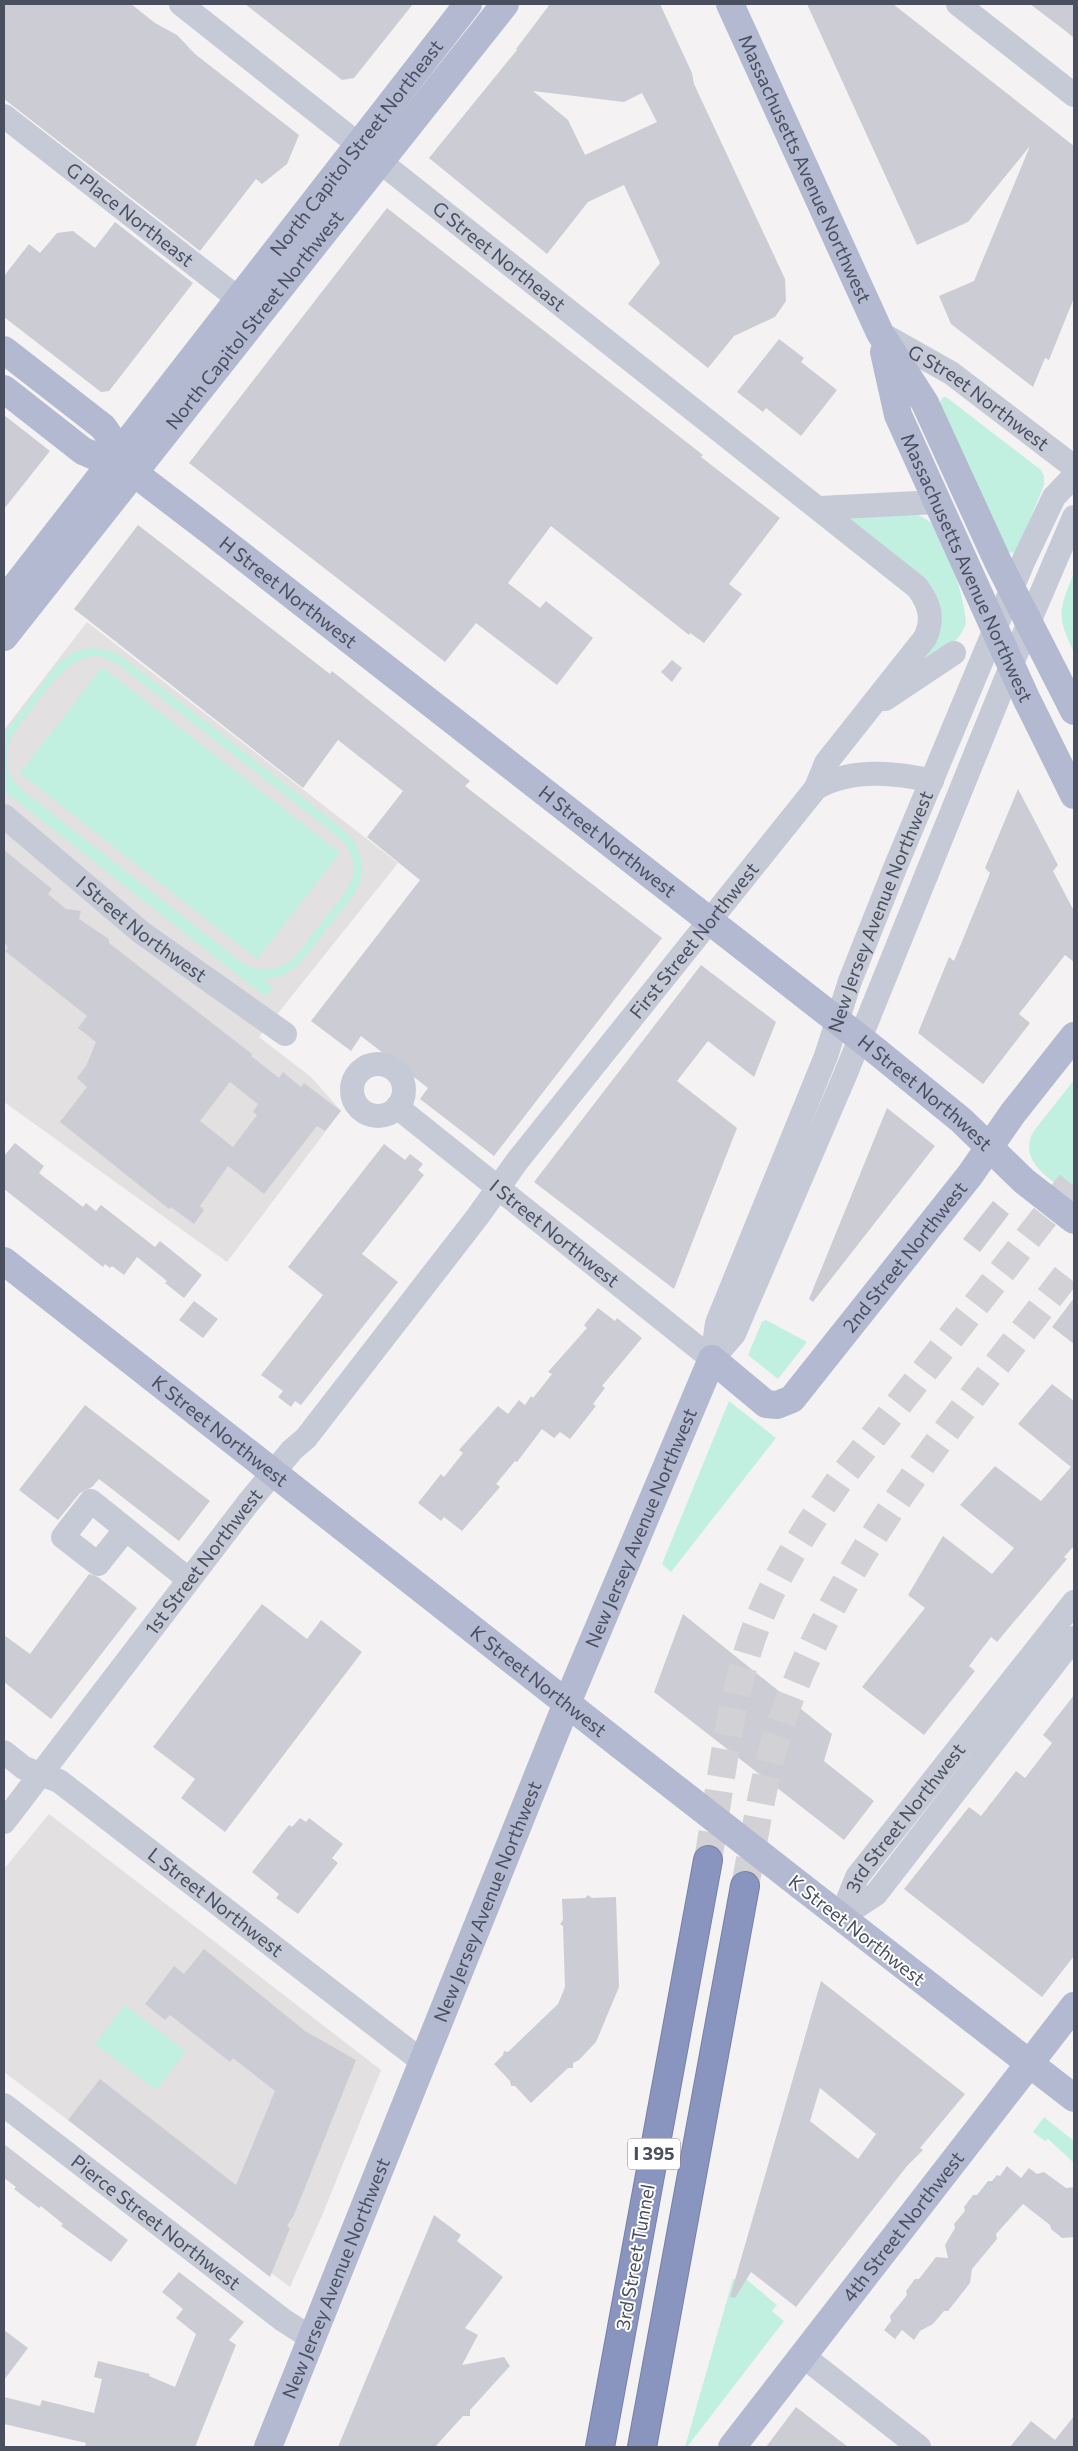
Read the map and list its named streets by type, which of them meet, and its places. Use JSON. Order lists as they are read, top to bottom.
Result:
{
  "streets": {
    "highway": ["I 395", "3rd Street Tunnel"],
    "main road": [
      "North Capitol Street Northeast",
      "Massachusetts Avenue Northwest",
      "North Capitol Street Northwest",
      "H Street Northwest",
      "New Jersey Avenue Northwest",
      "2nd Street Northwest",
      "K Street Northwest",
      "4th Street Northwest"
    ],
    "street": [
      "G Place Northeast",
      "G Street Northeast",
      "G Street Northwest",
      "I Street Northwest",
      "First Street Northwest",
      "1st Street Northwest",
      "3rd Street Northwest",
      "L Street Northwest",
      "Pierce Street Northwest"
    ]
  },
  "crossings": [
    ["North Capitol Street Northeast", "G Place Northeast"],
    ["North Capitol Street Northeast", "G Street Northeast"],
    ["North Capitol Street Northeast", "North Capitol Street Northwest"],
    ["North Capitol Street Northeast", "H Street Northwest"],
    ["Massachusetts Avenue Northwest", "G Street Northwest"],
    ["Massachusetts Avenue Northwest", "New Jersey Avenue Northwest"],
    ["G Place Northeast", "North Capitol Street Northwest"],
    ["G Street Northeast", "North Capitol Street Northwest"],
    ["H Street Northwest", "New Jersey Avenue Northwest"],
    ["H Street Northwest", "First Street Northwest"],
    ["H Street Northwest", "2nd Street Northwest"],
    ["New Jersey Avenue Northwest", "I Street Northwest"],
    ["New Jersey Avenue Northwest", "First Street Northwest"],
    ["New Jersey Avenue Northwest", "2nd Street Northwest"],
    ["New Jersey Avenue Northwest", "K Street Northwest"],
    ["New Jersey Avenue Northwest", "L Street Northwest"],
    ["New Jersey Avenue Northwest", "Pierce Street Northwest"],
    ["I Street Northwest", "First Street Northwest"],
    ["I Street Northwest", "2nd Street Northwest"],
    ["I Street Northwest", "1st Street Northwest"],
    ["First Street Northwest", "1st Street Northwest"],
    ["K Street Northwest", "1st Street Northwest"],
    ["K Street Northwest", "3rd Street Northwest"],
    ["K Street Northwest", "4th Street Northwest"],
    ["1st Street Northwest", "L Street Northwest"]
  ]
}
